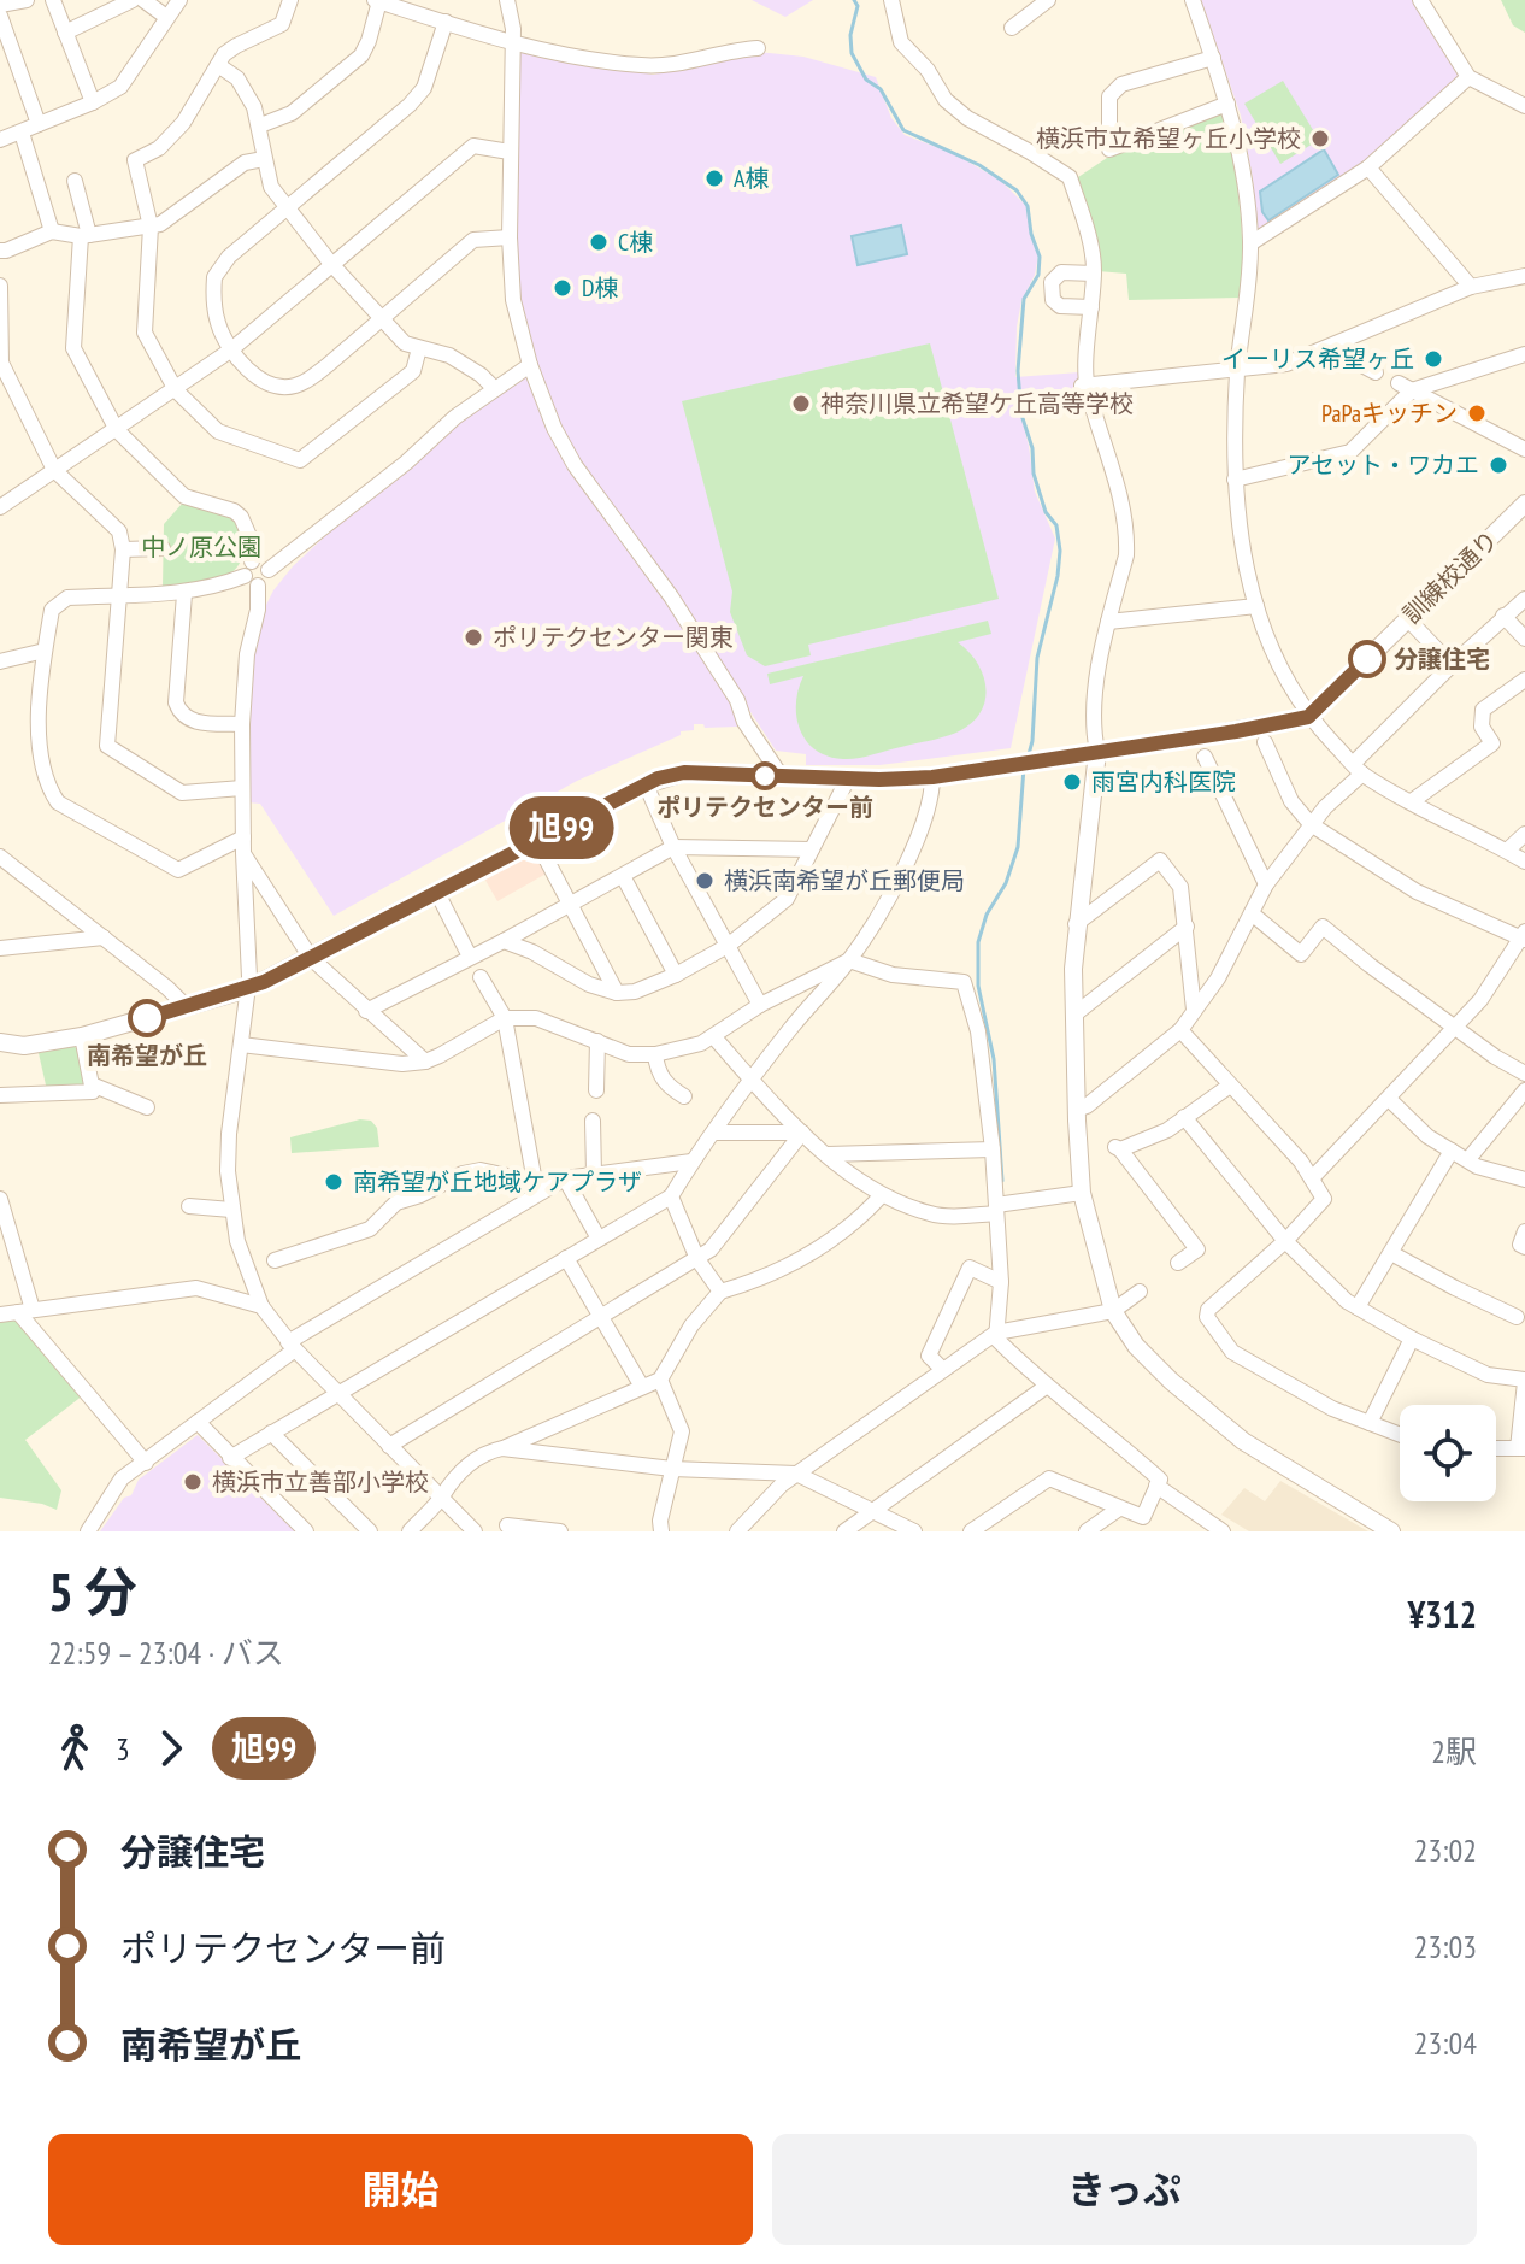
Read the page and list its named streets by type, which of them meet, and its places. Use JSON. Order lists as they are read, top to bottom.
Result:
{
  "streets": {
    "street": ["訓練校通り"]
  },
  "parks": ["中ノ原公園"],
  "places": [
    "横浜市立希望ヶ丘小学校",
    "A棟",
    "C棟",
    "D棟",
    "イーリス希望ヶ丘",
    "神奈川県立希望ケ丘高等学校",
    "PaPaキッチン",
    "アセット・ワカエ",
    "ポリテクセンター関東",
    "分譲住宅",
    "ポリテクセンター前",
    "雨宮内科医院",
    "横浜南希望が丘郵便局",
    "南希望が丘",
    "南希望が丘地域ケアプラザ",
    "横浜市立善部小学校"
  ],
  "lines": ["bus line 旭99"],
  "page": {
    "on_map": "旭99",
    "heading": ["5 分", "22:59 – 23:04 · バス", "¥312"],
    "legs": ["3", "旭99", "2駅"],
    "list": [
      {
        "name": "分譲住宅",
        "value": "23:02"
      },
      {
        "name": "ポリテクセンター前",
        "value": "23:03"
      },
      {
        "name": "南希望が丘",
        "value": "23:04"
      }
    ],
    "buttons": ["開始", "きっぷ"]
  }
}
